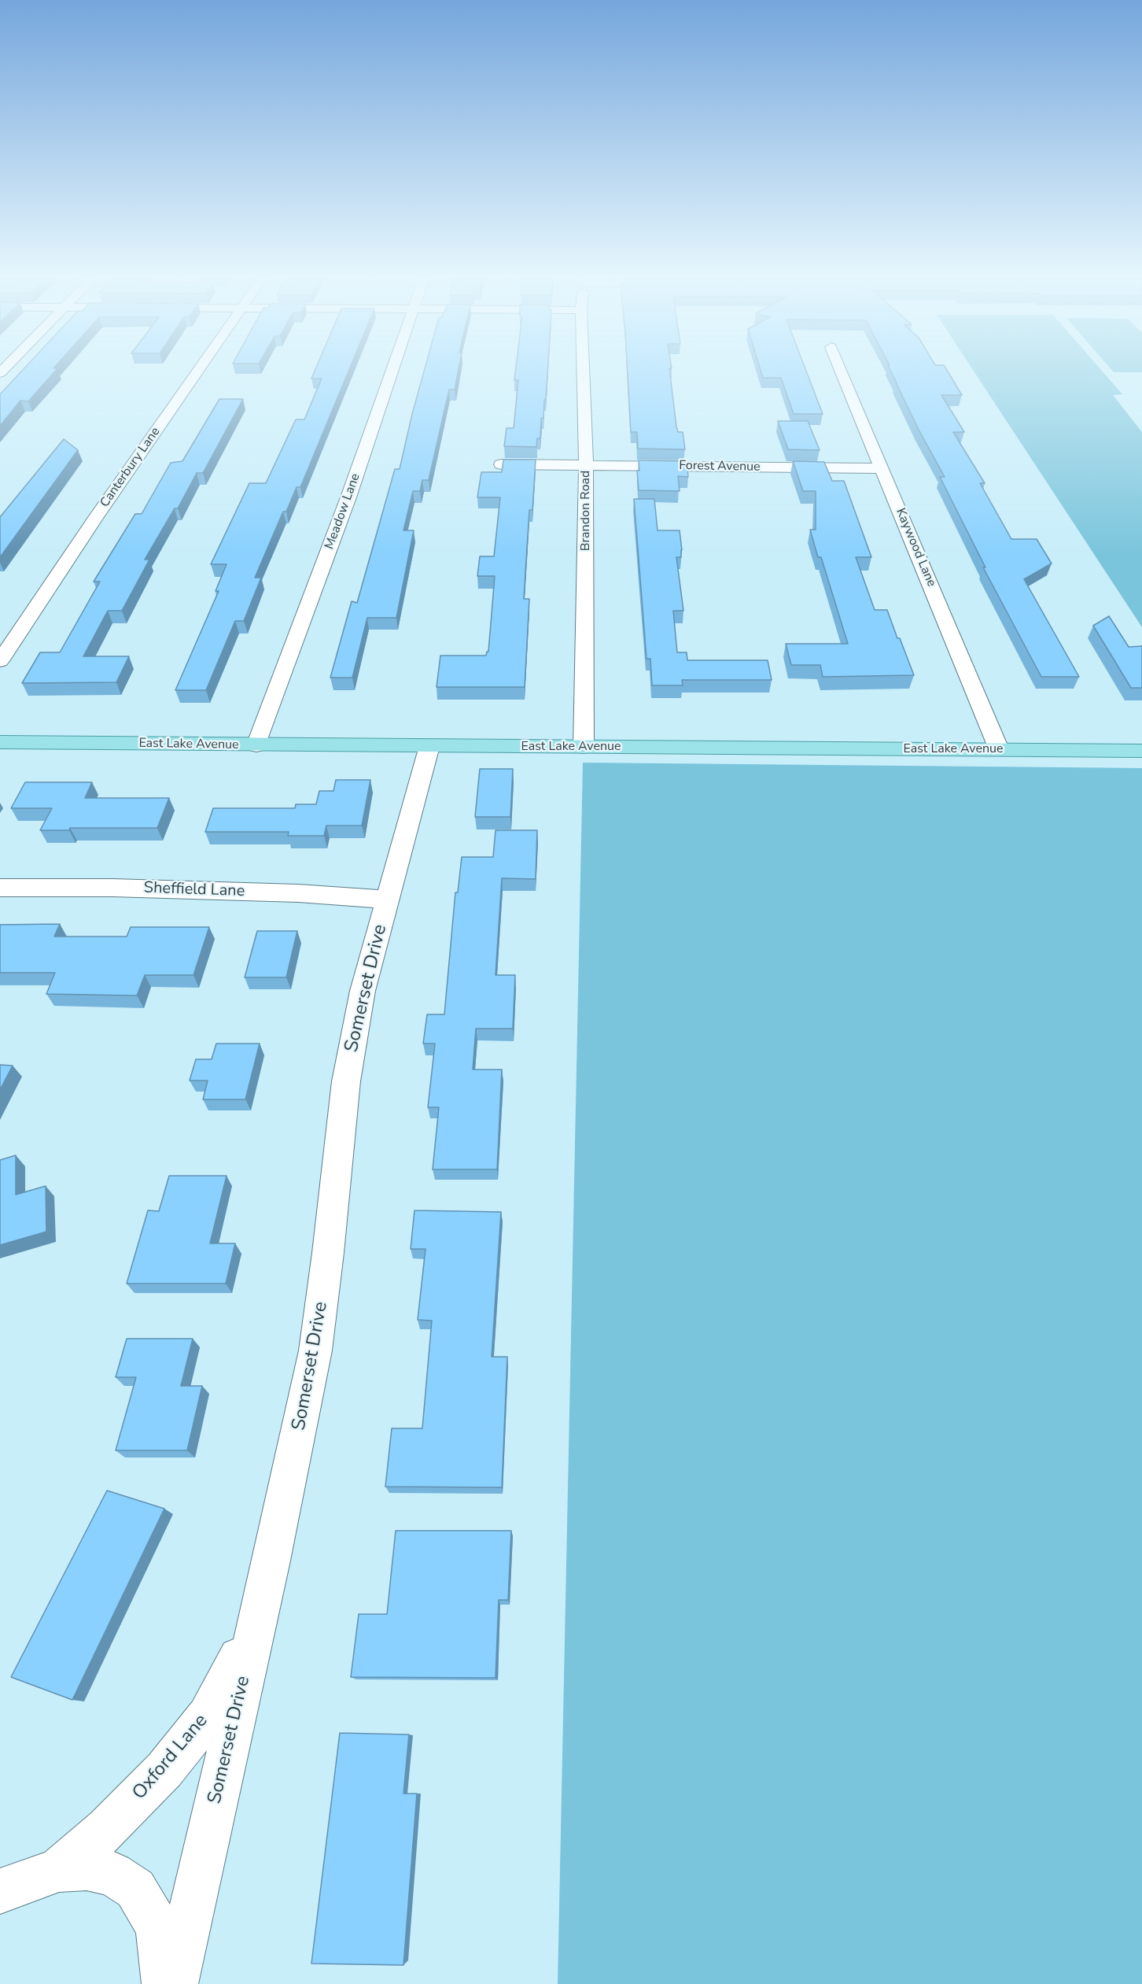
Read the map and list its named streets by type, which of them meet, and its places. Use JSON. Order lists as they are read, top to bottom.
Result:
{
  "streets": {
    "main road": ["East Lake Avenue"],
    "street": [
      "Forest Avenue",
      "Canterbury Lane",
      "Brandon Road",
      "Meadow Lane",
      "Kaywood Lane",
      "Sheffield Lane",
      "Somerset Drive",
      "Oxford Lane"
    ]
  },
  "crossings": [
    ["Forest Avenue", "Brandon Road"],
    ["Forest Avenue", "Kaywood Lane"],
    ["Brandon Road", "East Lake Avenue"],
    ["Meadow Lane", "East Lake Avenue"],
    ["Kaywood Lane", "East Lake Avenue"],
    ["East Lake Avenue", "Somerset Drive"],
    ["Sheffield Lane", "Somerset Drive"],
    ["Somerset Drive", "Oxford Lane"]
  ]
}
